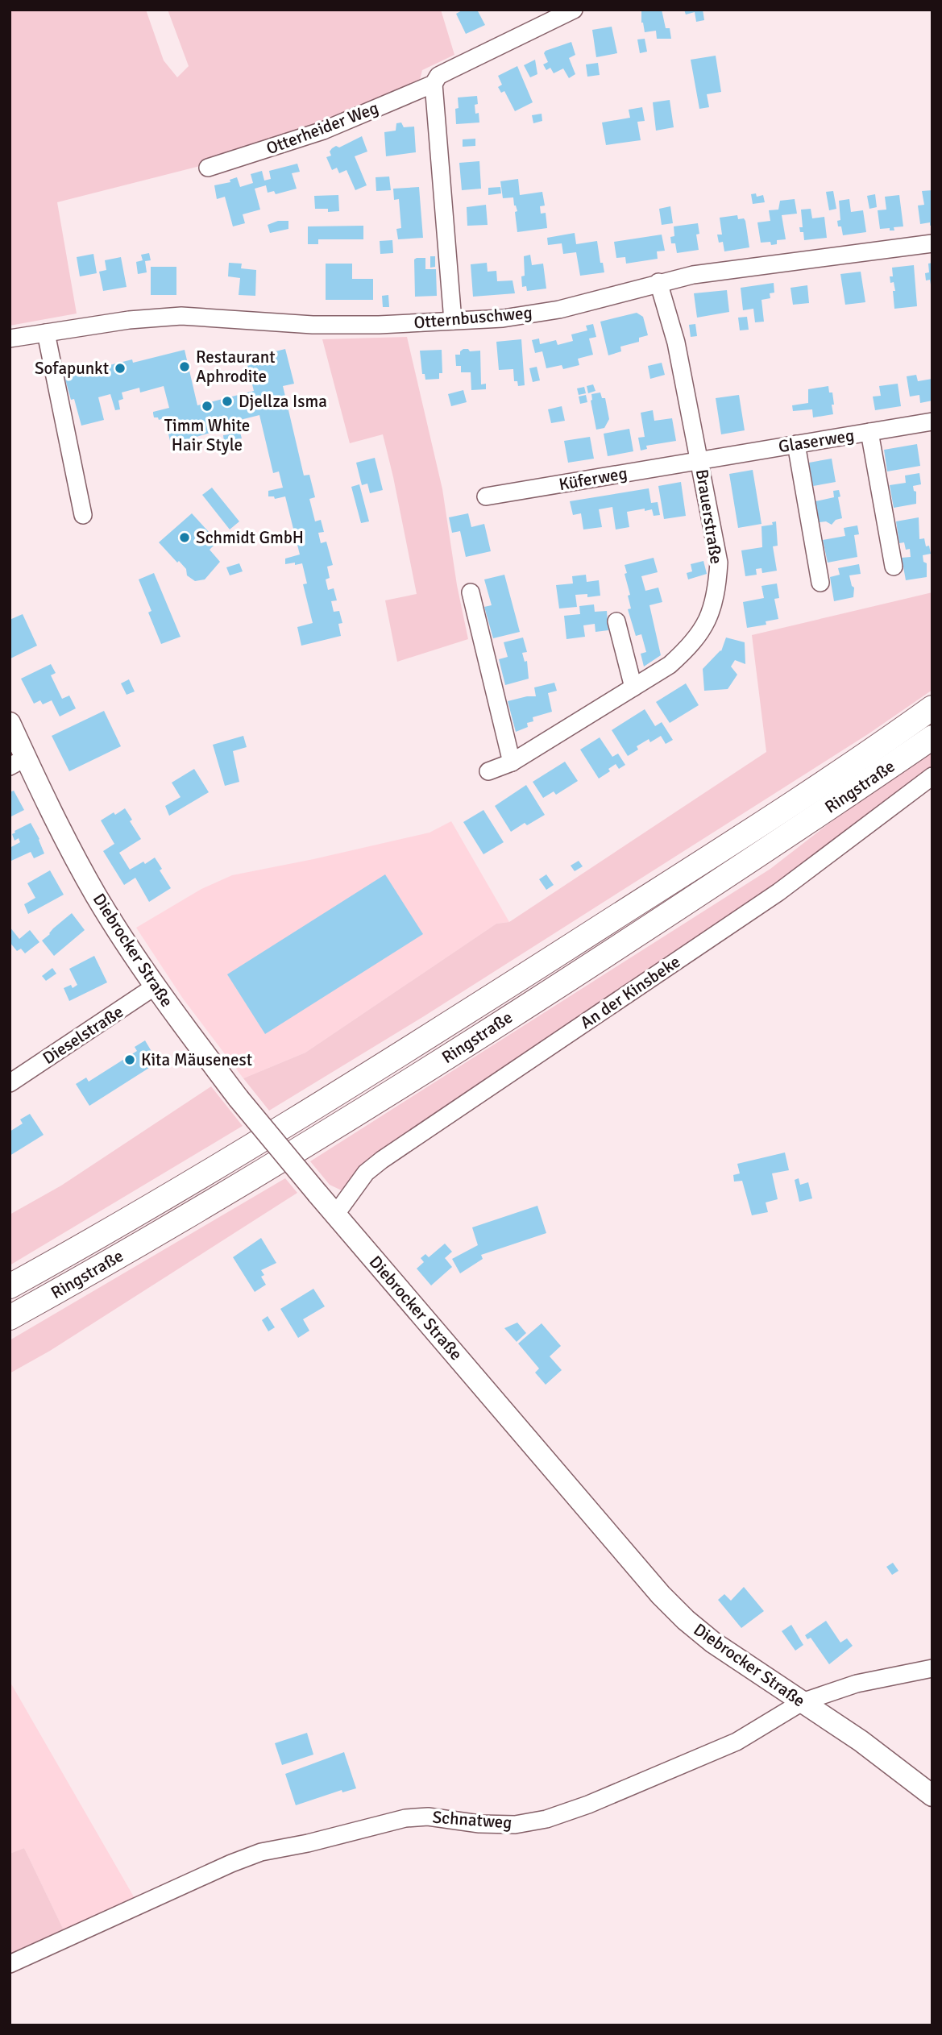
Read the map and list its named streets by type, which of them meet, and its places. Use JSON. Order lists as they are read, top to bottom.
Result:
{
  "streets": {
    "highway": ["Ringstraße"],
    "main road": ["Diebrocker Straße"],
    "street": [
      "Otterheider Weg",
      "Otternbuschweg",
      "Glaserweg",
      "Küferweg",
      "Brauerstraße",
      "An der Kinsbeke",
      "Dieselstraße",
      "Schnatweg"
    ]
  },
  "crossings": [
    ["Otternbuschweg", "Brauerstraße"],
    ["Glaserweg", "Küferweg"],
    ["Glaserweg", "Brauerstraße"],
    ["Küferweg", "Brauerstraße"],
    ["Diebrocker Straße", "An der Kinsbeke"],
    ["Diebrocker Straße", "Dieselstraße"],
    ["Diebrocker Straße", "Schnatweg"]
  ],
  "places": [
    "Restaurant Aphrodite",
    "Sofapunkt",
    "Djellza Isma",
    "Timm White Hair Style",
    "Schmidt GmbH",
    "Kita Mäusenest"
  ]
}
